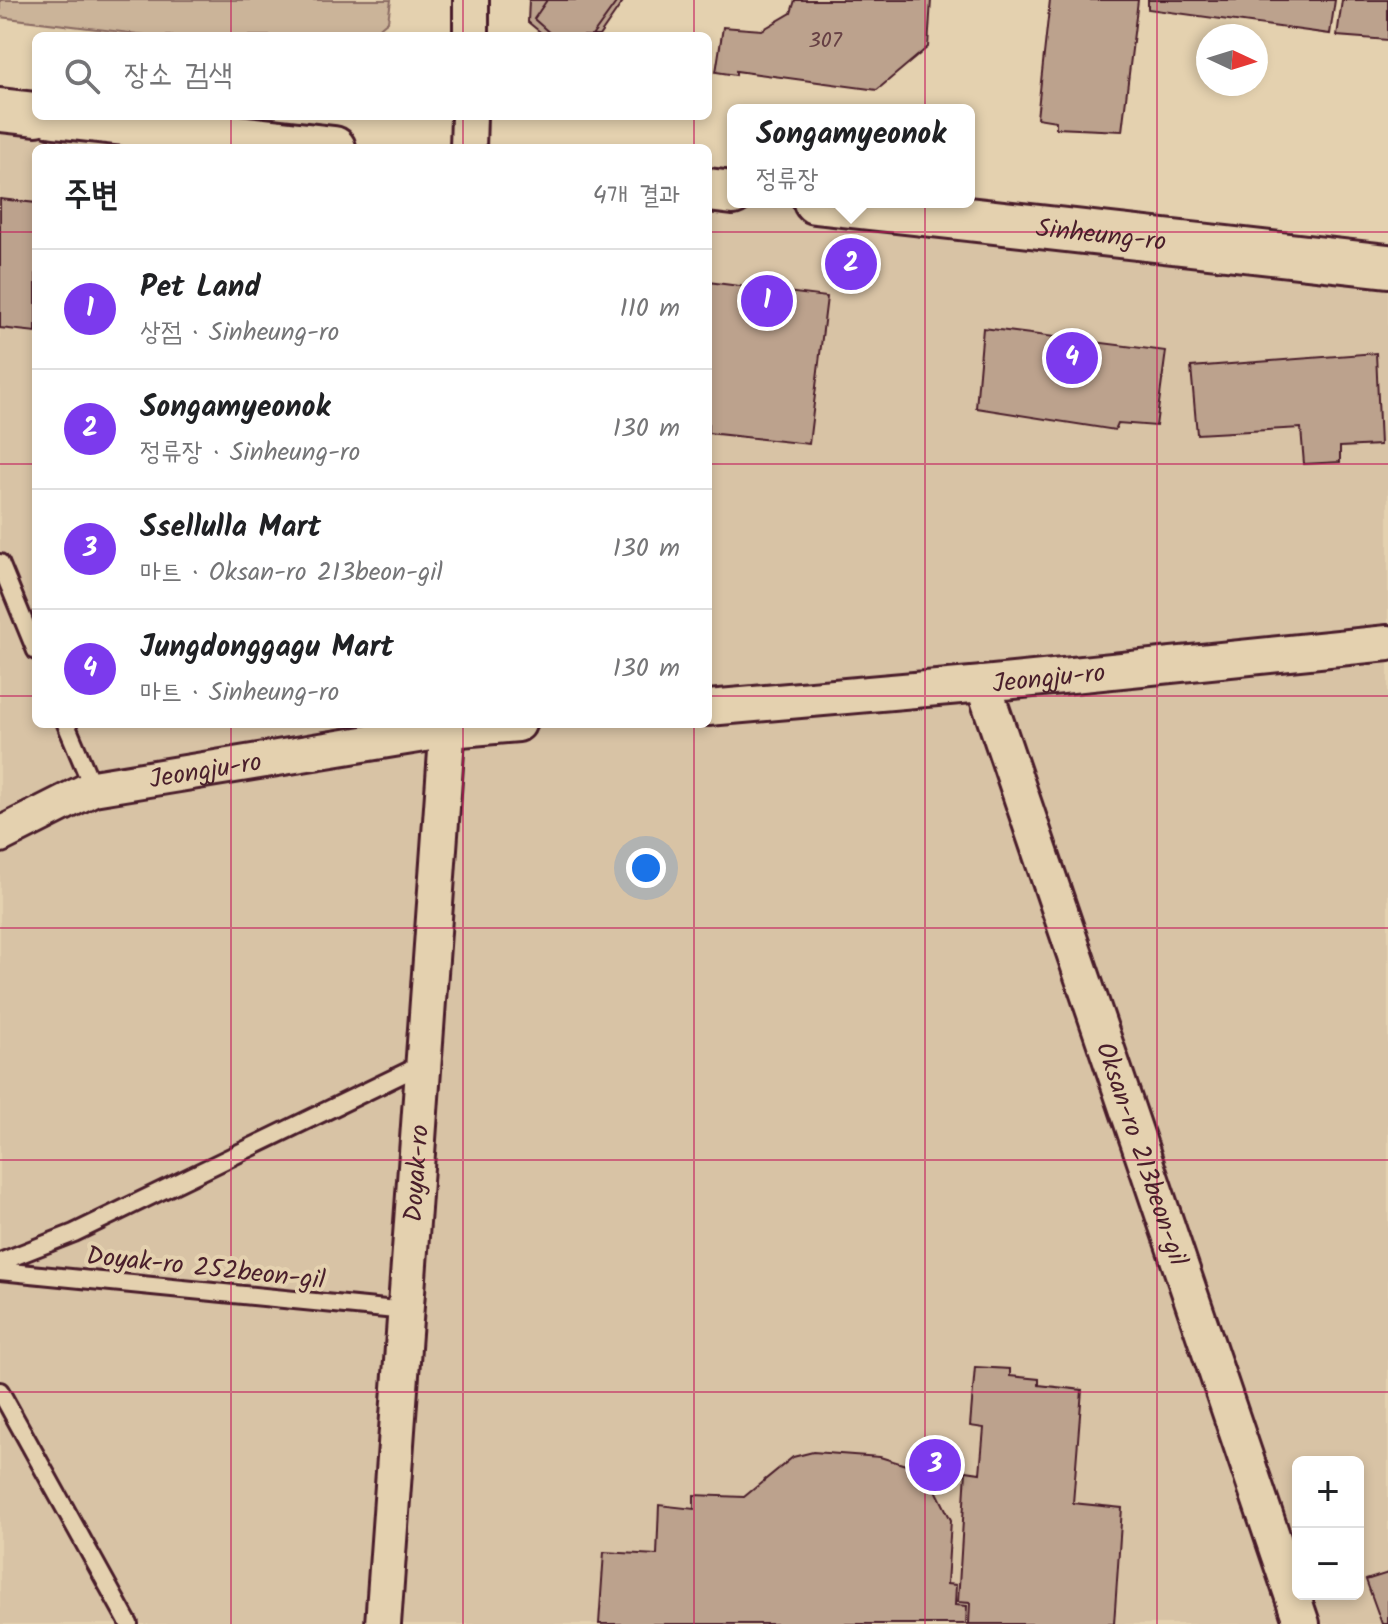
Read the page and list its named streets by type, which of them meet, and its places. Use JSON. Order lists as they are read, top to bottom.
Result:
{
  "streets": {
    "street": [
      "Sinheung-ro",
      "Jeongju-ro",
      "Oksan-ro 213beon-gil",
      "Doyak-ro"
    ],
    "lane": ["Doyak-ro 252beon-gil"]
  },
  "crossings": [
    ["Jeongju-ro", "Oksan-ro 213beon-gil"],
    ["Doyak-ro", "Doyak-ro 252beon-gil"]
  ],
  "house_numbers": ["307"],
  "north": "right",
  "page": {
    "search": "장소 검색",
    "popup": ["Songamyeonok", "정류장"],
    "heading": ["주변", "4개 결과"],
    "pins": [
      "2",
      "1",
      "4",
      "3"
    ],
    "list": [
      {
        "mark": "1",
        "name": "Pet Land",
        "note": "상점 · Sinheung-ro",
        "value": "110 m"
      },
      {
        "mark": "2",
        "name": "Songamyeonok",
        "note": "정류장 · Sinheung-ro",
        "value": "130 m"
      },
      {
        "mark": "3",
        "name": "Ssellulla Mart",
        "note": "마트 · Oksan-ro 213beon-gil",
        "value": "130 m"
      },
      {
        "mark": "4",
        "name": "Jungdonggagu Mart",
        "note": "마트 · Sinheung-ro",
        "value": "130 m"
      }
    ],
    "map_buttons": ["+", "−"]
  }
}
